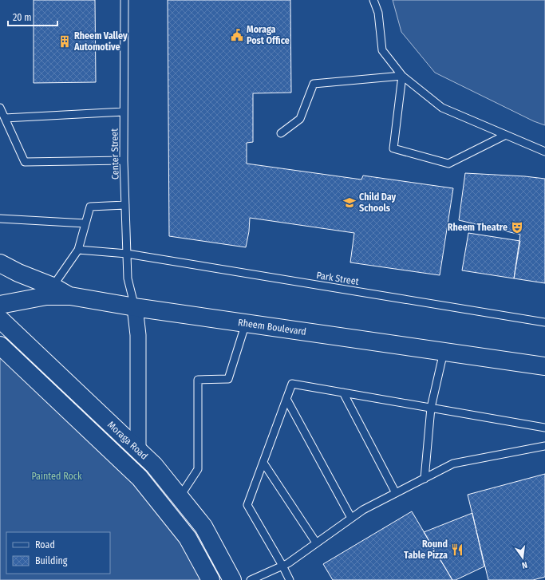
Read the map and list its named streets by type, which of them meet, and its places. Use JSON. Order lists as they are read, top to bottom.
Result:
{
  "streets": {
    "main road": ["Rheem Boulevard", "Moraga Road"],
    "lane": ["Center Street", "Park Street"]
  },
  "crossings": [
    ["Center Street", "Park Street"],
    ["Center Street", "Rheem Boulevard"]
  ],
  "parks": ["Painted Rock"],
  "places": {
    "public building": ["Moraga Post Office"],
    "building": ["Rheem Valley Automotive"],
    "school or university": ["Child Day Schools"],
    "theatre": ["Rheem Theatre"],
    "restaurant": ["Round Table Pizza"]
  },
  "legend": ["Road", "Building"],
  "scale_bar": "20 m",
  "north": "bottom"
}
